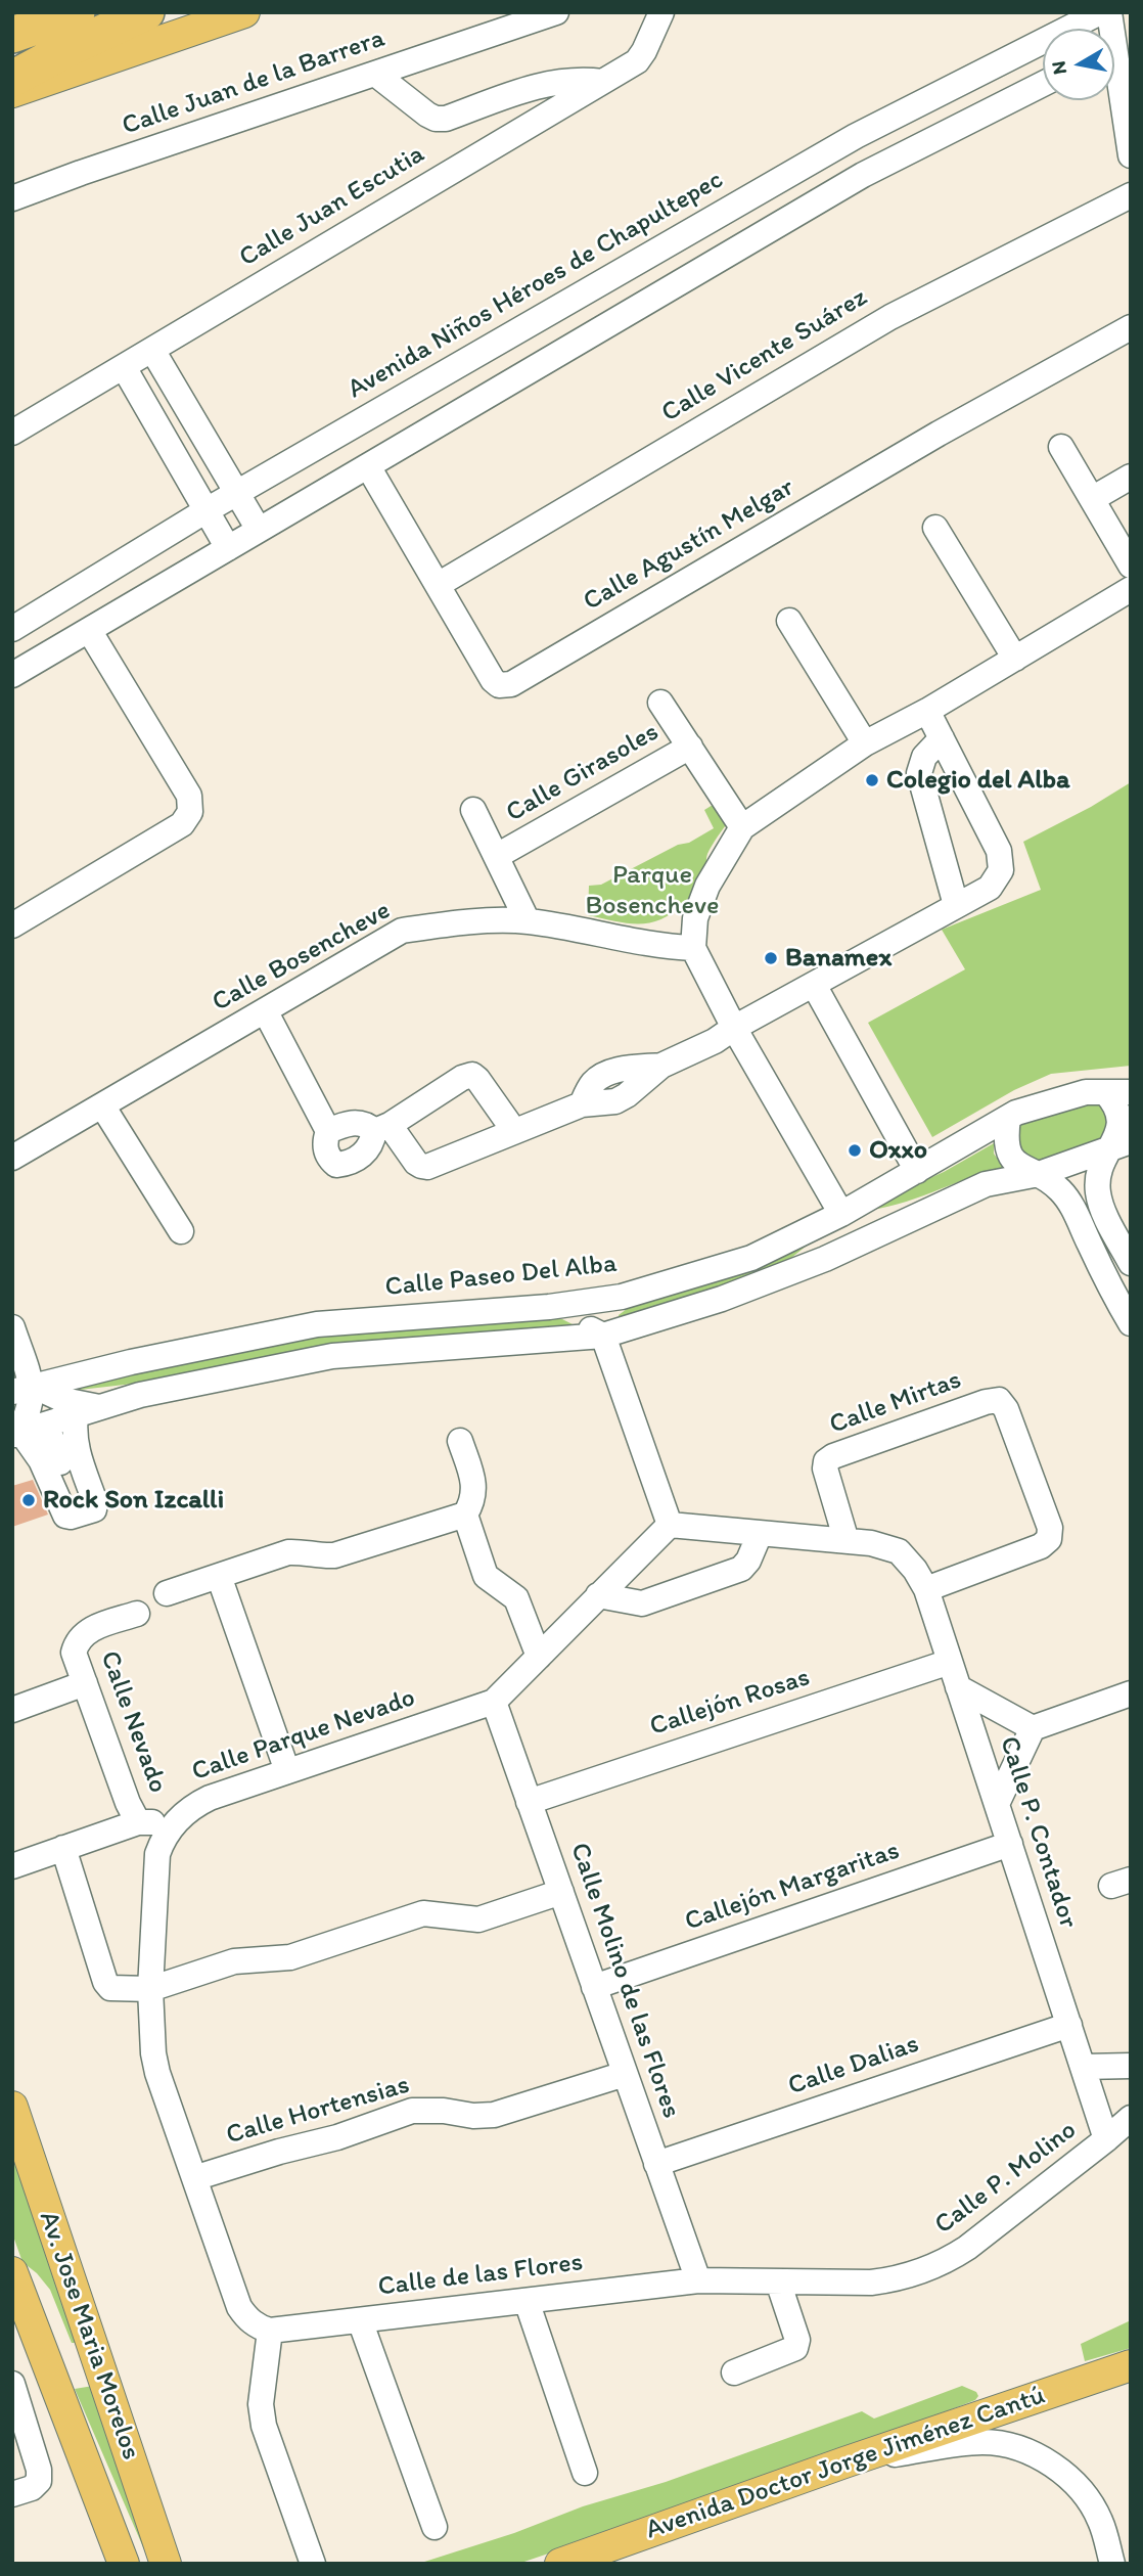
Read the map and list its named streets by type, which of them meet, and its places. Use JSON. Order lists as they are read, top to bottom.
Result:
{
  "streets": {
    "main road": ["Av. Jose Maria Morelos", "Avenida Doctor Jorge Jiménez Cantú"],
    "street": [
      "Calle Juan de la Barrera",
      "Calle Juan Escutia",
      "Avenida Niños Héroes de Chapultepec",
      "Calle Vicente Suárez",
      "Calle Agustín Melgar",
      "Calle Girasoles",
      "Calle Bosencheve",
      "Calle Paseo Del Alba",
      "Calle Mirtas",
      "Callejón Rosas",
      "Calle Nevado",
      "Calle Parque Nevado",
      "Calle P. Contador",
      "Callejón Margaritas",
      "Calle Molino de las Flores",
      "Calle Dalias",
      "Calle Hortensias",
      "Calle P. Molino",
      "Calle de las Flores"
    ]
  },
  "crossings": [
    ["Calle Vicente Suárez", "Calle Agustín Melgar"],
    ["Calle Girasoles", "Calle Bosencheve"],
    ["Calle Mirtas", "Calle P. Contador"],
    ["Callejón Rosas", "Calle P. Contador"],
    ["Callejón Rosas", "Calle Molino de las Flores"],
    ["Calle Parque Nevado", "Calle Molino de las Flores"],
    ["Calle Parque Nevado", "Calle Hortensias"],
    ["Calle Parque Nevado", "Calle de las Flores"],
    ["Calle P. Contador", "Callejón Margaritas"],
    ["Calle P. Contador", "Calle Dalias"],
    ["Calle P. Contador", "Calle P. Molino"],
    ["Callejón Margaritas", "Calle Molino de las Flores"],
    ["Calle Molino de las Flores", "Calle Dalias"],
    ["Calle Molino de las Flores", "Calle Hortensias"],
    ["Calle Molino de las Flores", "Calle P. Molino"],
    ["Calle Molino de las Flores", "Calle de las Flores"],
    ["Calle P. Molino", "Calle de las Flores"]
  ],
  "parks": ["Parque Bosencheve"],
  "places": [
    "Colegio del Alba",
    "Banamex",
    "Oxxo",
    "Rock Son Izcalli"
  ],
  "north": "left"
}
